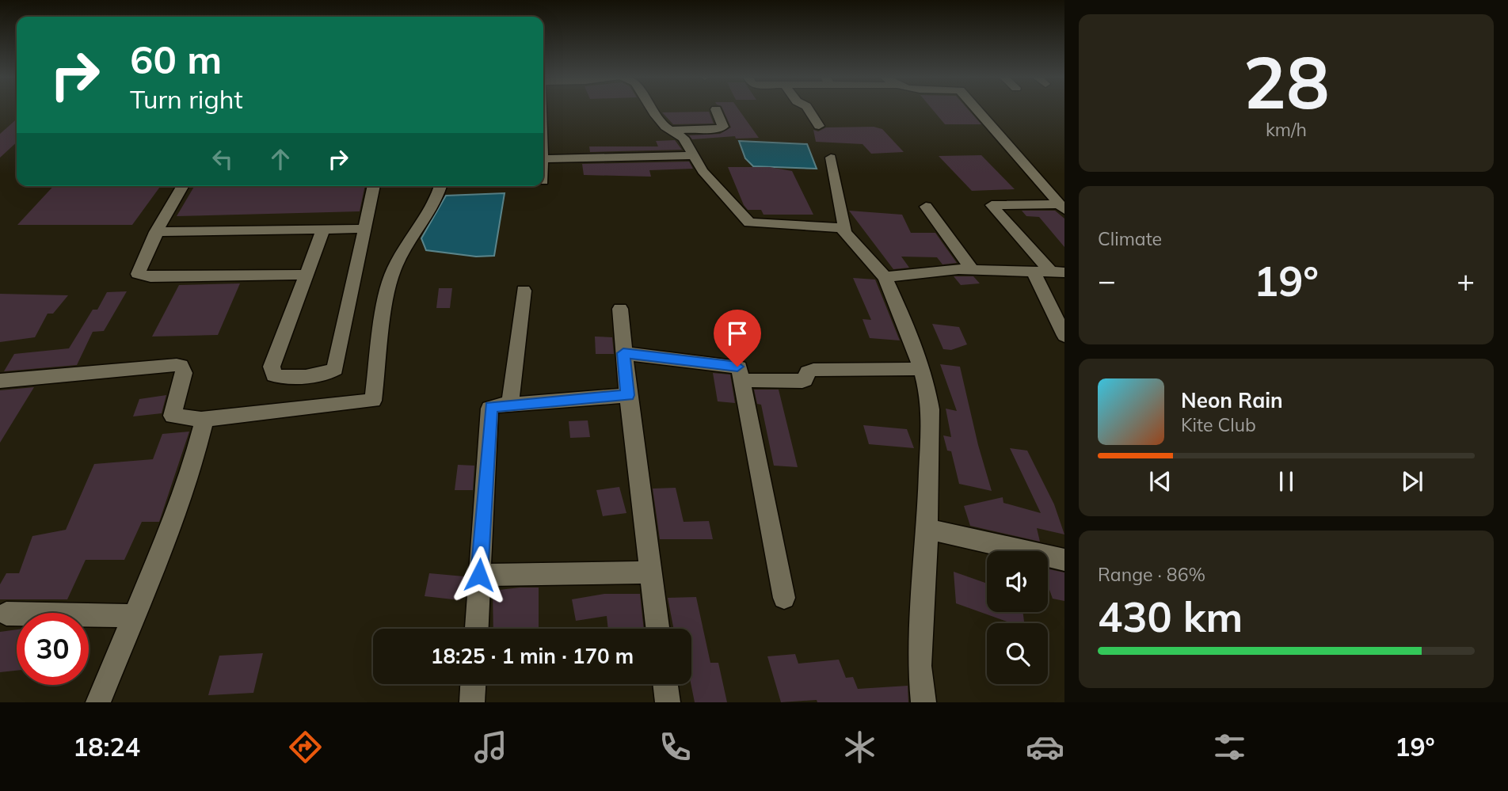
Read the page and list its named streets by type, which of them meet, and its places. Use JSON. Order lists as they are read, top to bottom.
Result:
{
  "page": {
    "tile": [
      ["28", "km/h"],
      "Climate",
      ["Range · 86%", "430 km"]
    ],
    "turn": ["60 m", "Turn right"],
    "heat": ["−", "19°", "+"],
    "song": ["Neon Rain", "Kite Club"],
    "limit": "30",
    "trip": "18:25 · 1 min · 170 m",
    "tabs": ["18:24", "19°"]
  }
}
